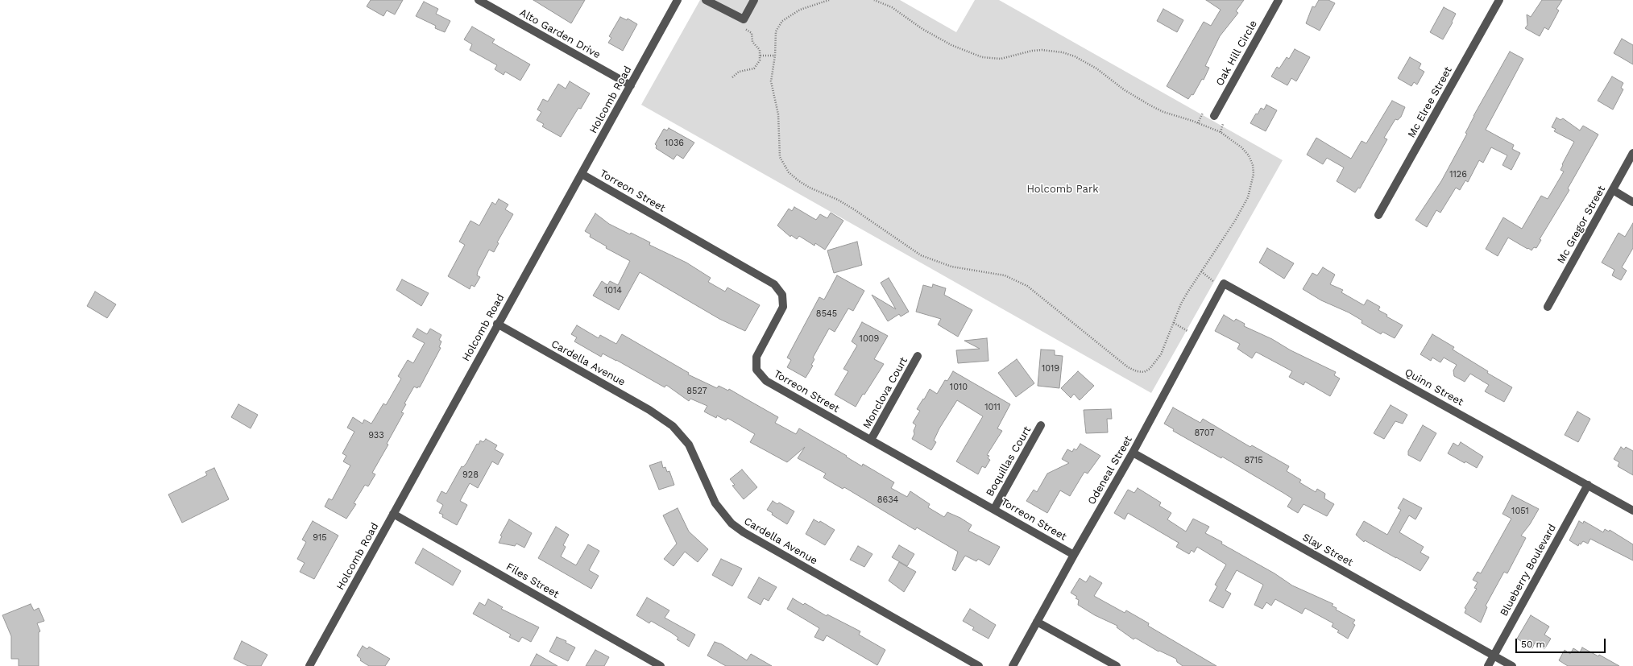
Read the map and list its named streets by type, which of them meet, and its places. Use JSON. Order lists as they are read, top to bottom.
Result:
{
  "streets": {
    "street": [
      "Alto Garden Drive",
      "Oak Hill Circle",
      "Holcomb Road",
      "Mc Elree Street",
      "Torreon Street",
      "Mc Gregor Street",
      "Cardella Avenue",
      "Quinn Street",
      "Monclova Court",
      "Boquillas Court",
      "Odeneal Street",
      "Slay Street",
      "Blueberry Boulevard",
      "Files Street"
    ]
  },
  "crossings": [
    ["Alto Garden Drive", "Holcomb Road"],
    ["Holcomb Road", "Torreon Street"],
    ["Holcomb Road", "Cardella Avenue"],
    ["Holcomb Road", "Files Street"],
    ["Torreon Street", "Monclova Court"],
    ["Torreon Street", "Boquillas Court"],
    ["Torreon Street", "Odeneal Street"],
    ["Quinn Street", "Odeneal Street"],
    ["Quinn Street", "Blueberry Boulevard"],
    ["Odeneal Street", "Slay Street"],
    ["Slay Street", "Blueberry Boulevard"]
  ],
  "parks": ["Holcomb Park"],
  "house_numbers": [
    "1036",
    "1126",
    "1014",
    "8545",
    "1009",
    "1019",
    "1010",
    "8527",
    "1011",
    "8707",
    "933",
    "8715",
    "928",
    "8634",
    "1051",
    "915"
  ],
  "scale_bar": "50 m"
}
